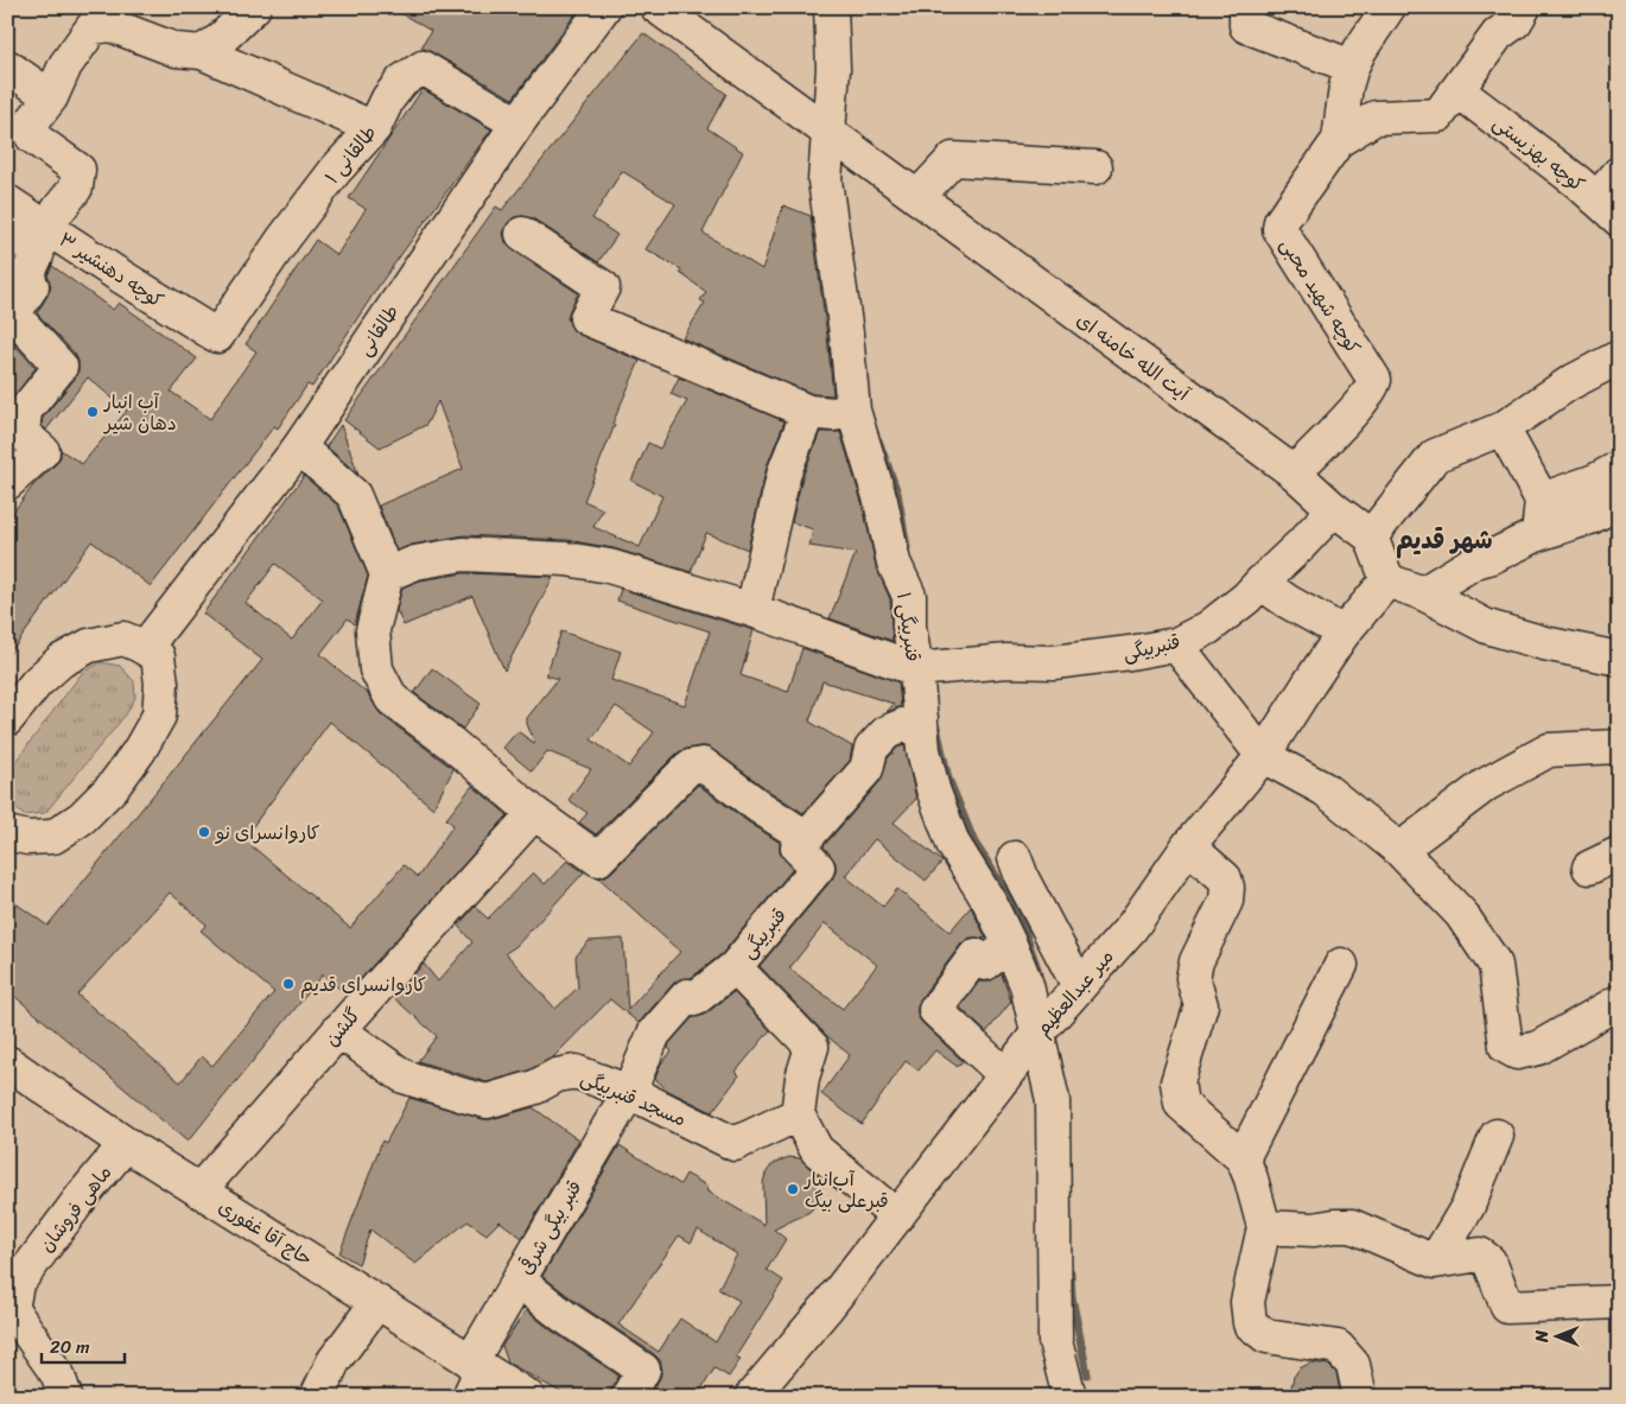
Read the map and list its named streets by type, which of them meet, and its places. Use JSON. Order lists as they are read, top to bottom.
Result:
{
  "streets": {
    "street": [
      "کوچه بهزیستی",
      "طالقانی ۱",
      "کوچه دهنشیر ۳",
      "کوچه شهید محبی",
      "طالقانی",
      "آیت الله خامنه ای",
      "قنبربیگی ۱",
      "قنبربیگی",
      "میر عبدالعظیم",
      "گلشن",
      "مسجد قنبربیگی",
      "ماهی فروشان",
      "قنبر بیگی شرقی",
      "حاج آقا غفوری"
    ]
  },
  "crossings": [
    ["طالقانی ۱", "کوچه دهنشیر ۳"],
    ["طالقانی ۱", "طالقانی"],
    ["کوچه شهید محبی", "آیت الله خامنه ای"],
    ["آیت الله خامنه ای", "قنبربیگی ۱"],
    ["آیت الله خامنه ای", "قنبربیگی"],
    ["قنبربیگی ۱", "قنبربیگی"],
    ["قنبربیگی ۱", "میر عبدالعظیم"],
    ["قنبربیگی", "مسجد قنبربیگی"],
    ["قنبربیگی", "قنبر بیگی شرقی"],
    ["گلشن", "مسجد قنبربیگی"],
    ["گلشن", "حاج آقا غفوری"],
    ["مسجد قنبربیگی", "قنبر بیگی شرقی"],
    ["ماهی فروشان", "حاج آقا غفوری"],
    ["قنبر بیگی شرقی", "حاج آقا غفوری"]
  ],
  "districts": ["شهر قدیم"],
  "places": [
    "آب انبار دهان شیر",
    "کاروانسرای نو",
    "کاروانسرای قدیم",
    "آب‌انبار قبرعلی بیگ"
  ],
  "scale_bar": "20 m",
  "north": "left"
}
